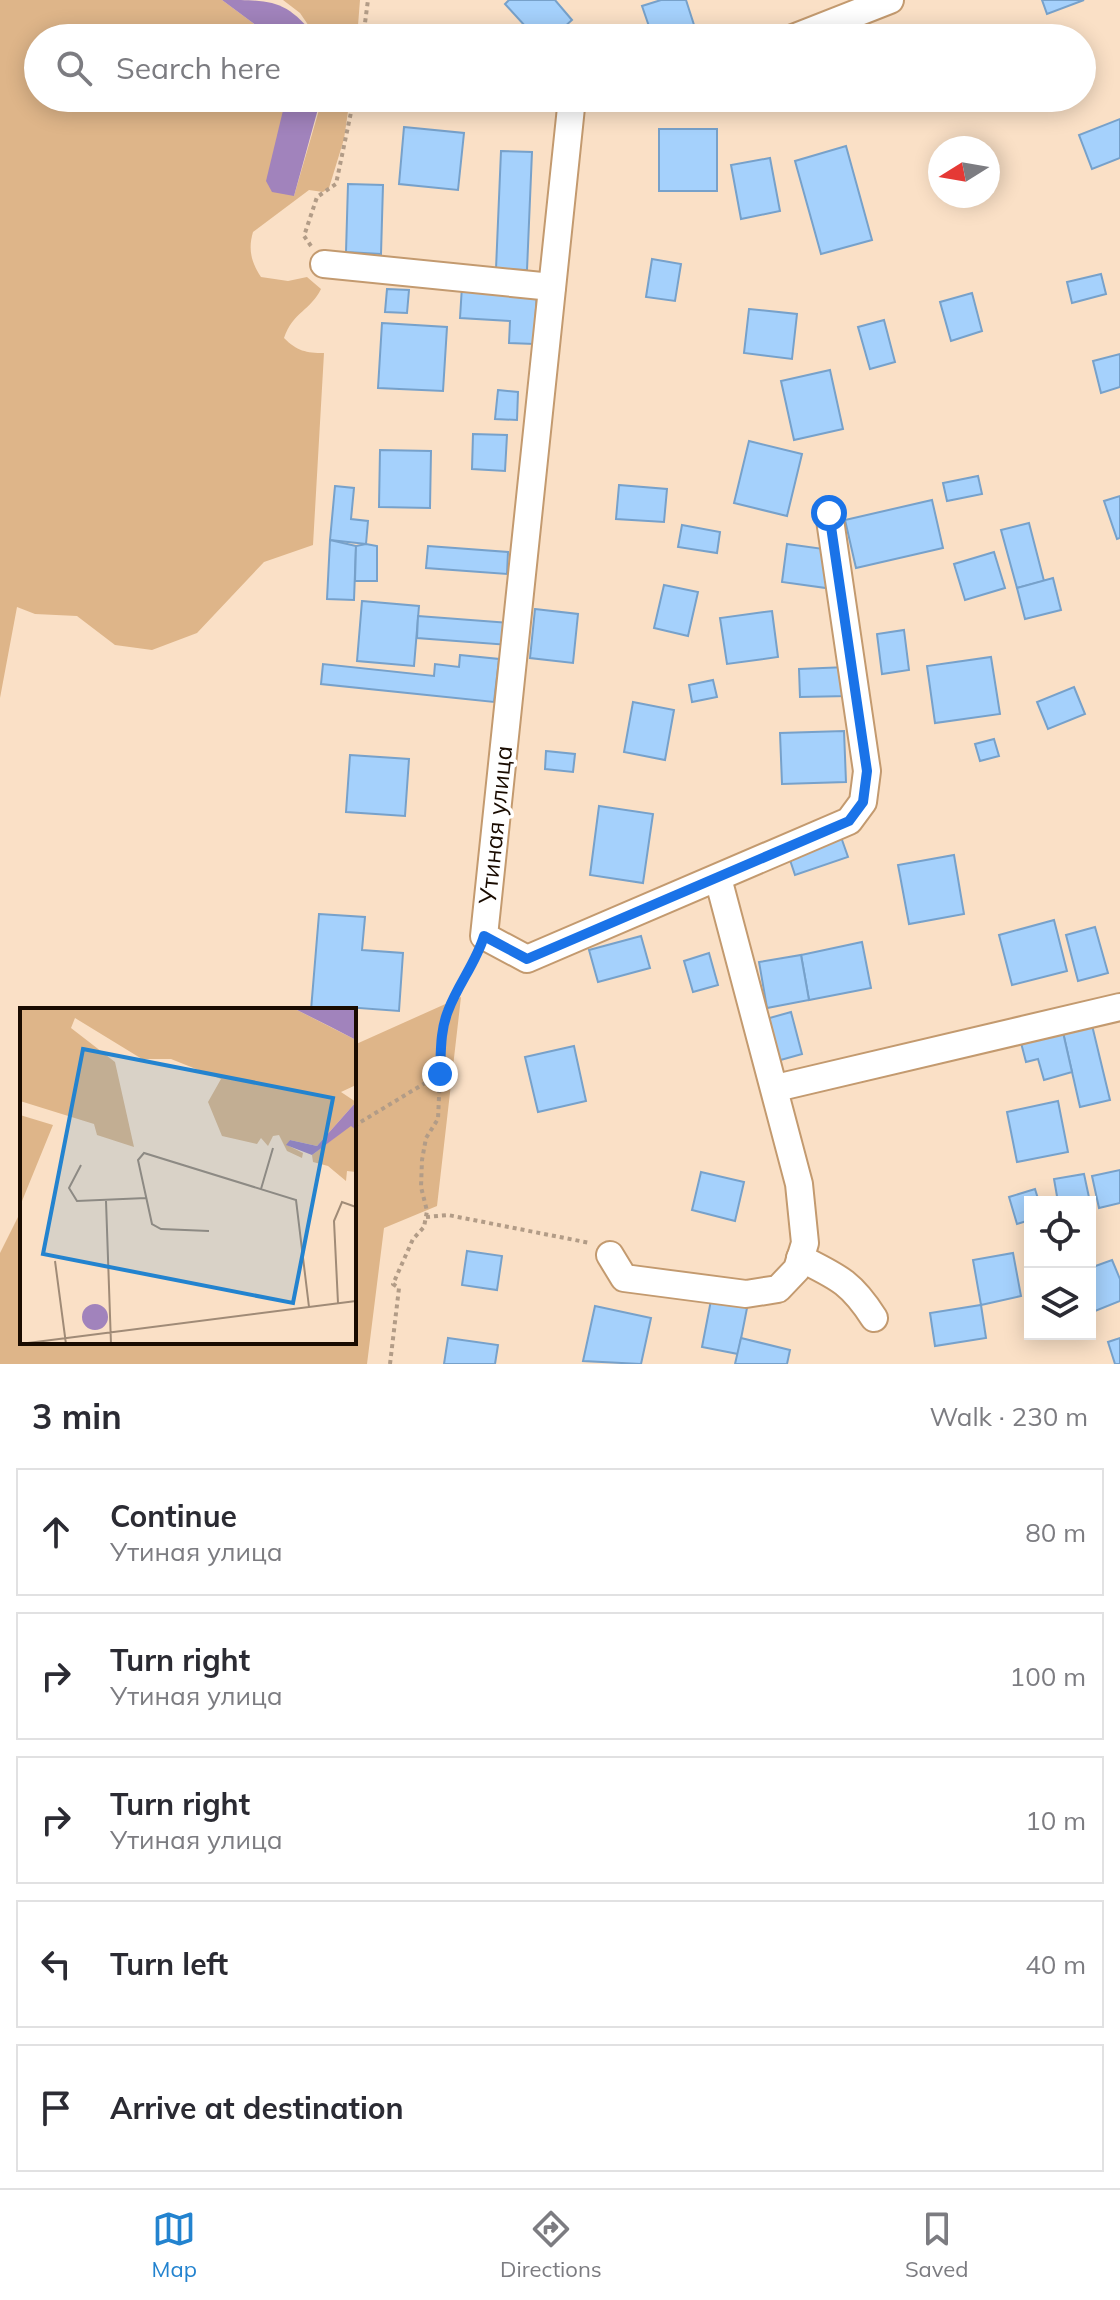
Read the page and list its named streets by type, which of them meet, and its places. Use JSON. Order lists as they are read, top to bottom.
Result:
{
  "streets": {
    "street": ["Утиная улица"]
  },
  "north": "left",
  "page": {
    "search": "Search here",
    "heading": ["3 min", "Walk · 230 m"],
    "list": [
      ["Continue", "Утиная улица", "80 m"],
      ["Turn right", "Утиная улица", "100 m"],
      ["Turn right", "Утиная улица", "10 m"],
      ["Turn left", "40 m"],
      "Arrive at destination"
    ],
    "nav": ["Map", "Directions", "Saved"]
  }
}
